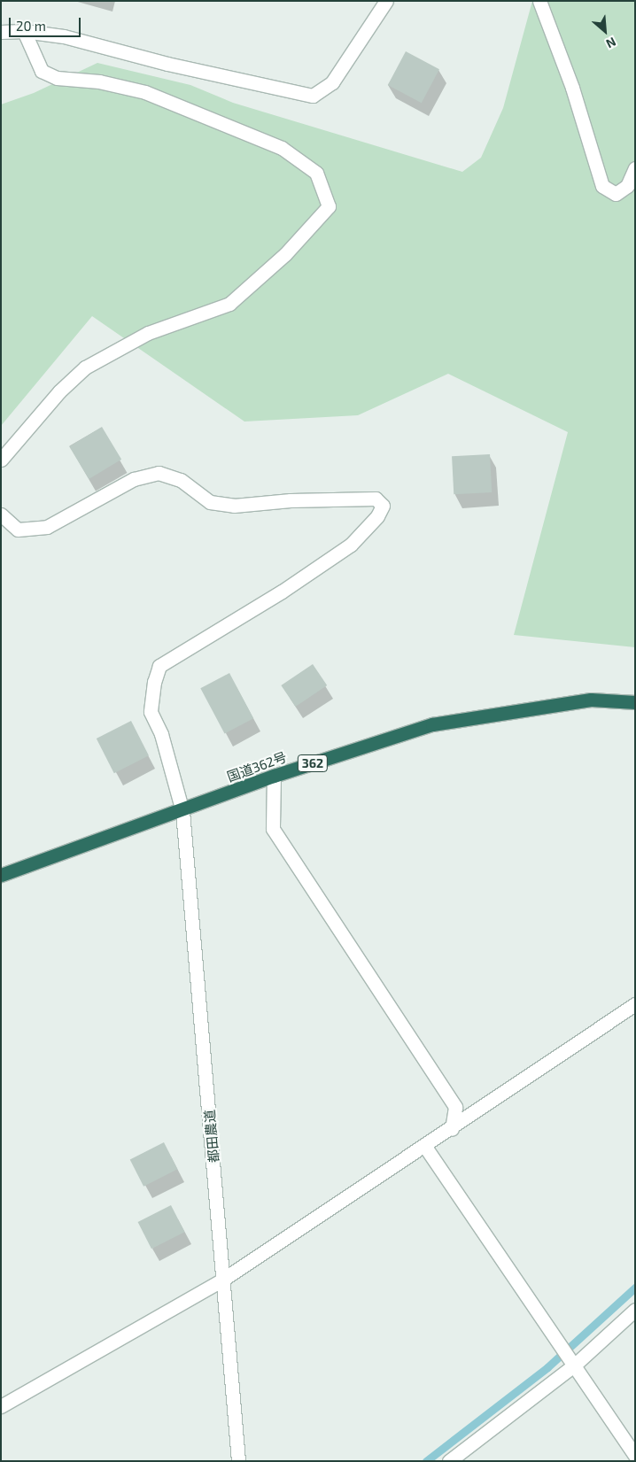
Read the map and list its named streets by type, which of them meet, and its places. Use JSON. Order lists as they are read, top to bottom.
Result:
{
  "streets": {
    "highway": ["362", "国道362号"],
    "street": ["都田農道"]
  },
  "crossings": [
    ["国道362号", "都田農道"]
  ],
  "scale_bar": "20 m",
  "north": "bottom right"
}
